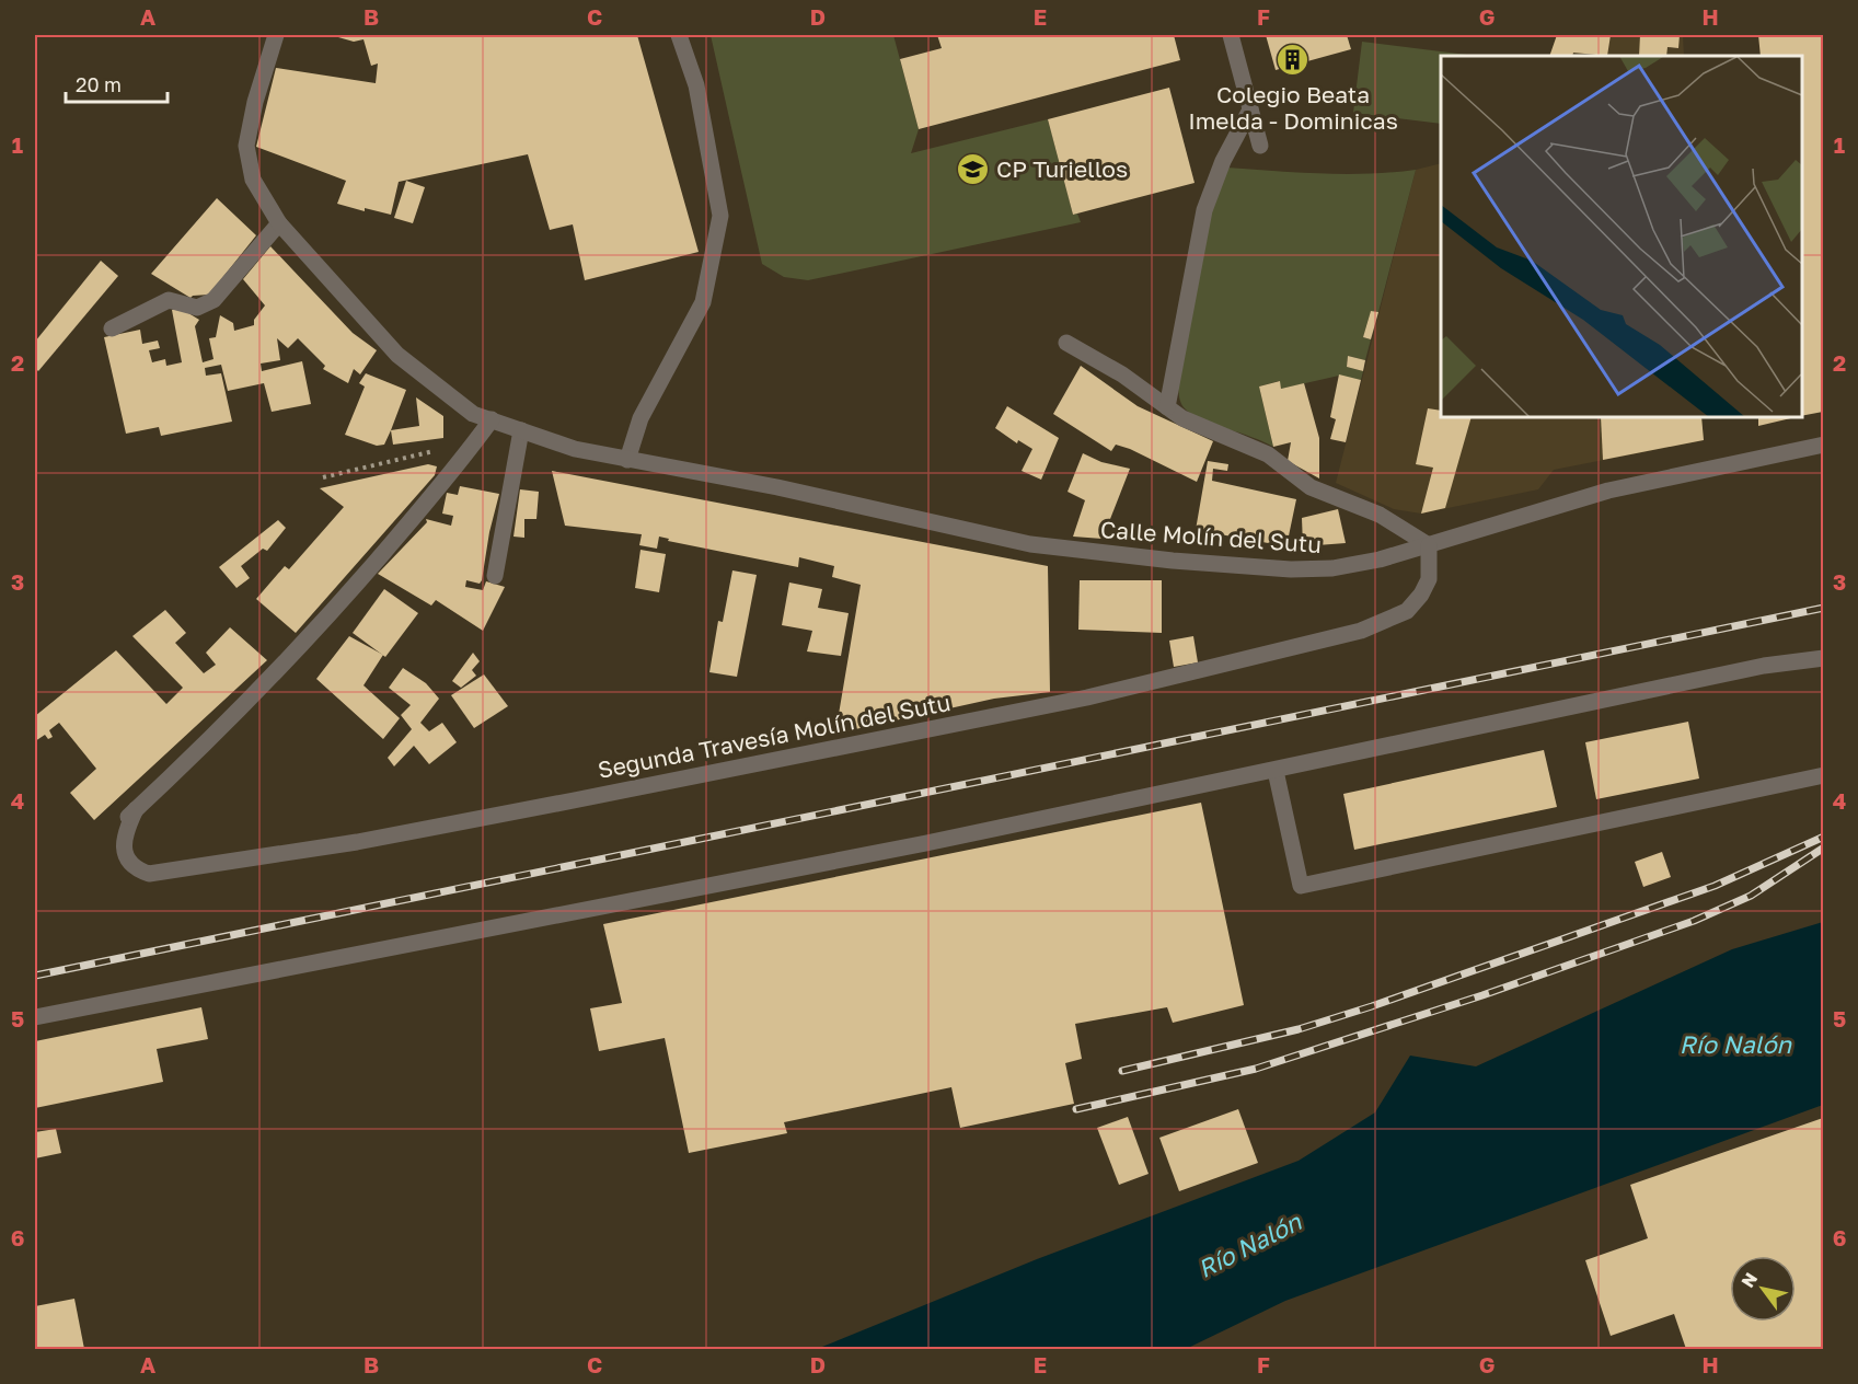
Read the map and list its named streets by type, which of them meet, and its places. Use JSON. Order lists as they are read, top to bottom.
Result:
{
  "streets": {
    "street": ["Calle Molín del Sutu", "Segunda Travesía Molín del Sutu"]
  },
  "crossings": [
    ["Calle Molín del Sutu", "Segunda Travesía Molín del Sutu"]
  ],
  "water": ["Río Nalón"],
  "places": {
    "building": ["Colegio Beata Imelda - Dominicas"],
    "school or university": ["CP Turiellos"]
  },
  "scale_bar": "20 m",
  "north": "top left",
  "grid": {
    "columns": [
      "A",
      "B",
      "C",
      "D",
      "E",
      "F",
      "G",
      "H"
    ],
    "rows": [
      "1",
      "2",
      "3",
      "4",
      "5",
      "6"
    ]
  }
}
